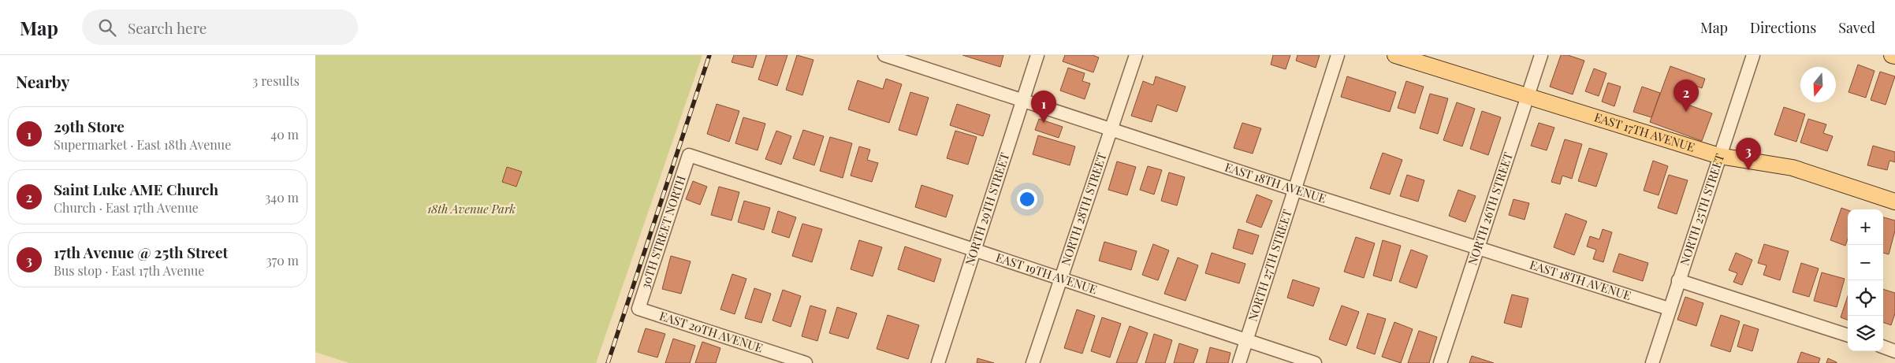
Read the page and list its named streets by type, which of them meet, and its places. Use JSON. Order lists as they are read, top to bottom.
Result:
{
  "streets": {
    "main road": ["EAST 17TH AVENUE"],
    "street": [
      "EAST 18TH AVENUE",
      "NORTH 28TH STREET",
      "NORTH 26TH STREET",
      "NORTH 25TH STREET",
      "NORTH 29TH STREET",
      "30TH STREET NORTH",
      "NORTH 27TH STREET",
      "EAST 19TH AVENUE",
      "EAST 20TH AVENUE"
    ]
  },
  "crossings": [
    ["EAST 17TH AVENUE", "NORTH 26TH STREET"],
    ["EAST 17TH AVENUE", "NORTH 25TH STREET"],
    ["EAST 18TH AVENUE", "NORTH 28TH STREET"],
    ["EAST 18TH AVENUE", "NORTH 26TH STREET"],
    ["EAST 18TH AVENUE", "NORTH 25TH STREET"],
    ["EAST 18TH AVENUE", "NORTH 29TH STREET"],
    ["EAST 18TH AVENUE", "NORTH 27TH STREET"],
    ["NORTH 28TH STREET", "EAST 19TH AVENUE"],
    ["NORTH 29TH STREET", "EAST 19TH AVENUE"],
    ["30TH STREET NORTH", "EAST 19TH AVENUE"],
    ["30TH STREET NORTH", "EAST 20TH AVENUE"],
    ["NORTH 27TH STREET", "EAST 19TH AVENUE"]
  ],
  "parks": ["18th Avenue Park"],
  "north": "bottom",
  "page": {
    "header": "Map",
    "search": "Search here",
    "nav": ["Map", "Directions", "Saved"],
    "heading": ["Nearby", "3 results"],
    "pins": ["2", "1", "3"],
    "list": [
      {
        "mark": "1",
        "name": "29th Store",
        "note": "Supermarket · East 18th Avenue",
        "value": "40 m"
      },
      {
        "mark": "2",
        "name": "Saint Luke AME Church",
        "note": "Church · East 17th Avenue",
        "value": "340 m"
      },
      {
        "mark": "3",
        "name": "17th Avenue @ 25th Street",
        "note": "Bus stop · East 17th Avenue",
        "value": "370 m"
      }
    ],
    "map_buttons": ["+", "−"]
  }
}
